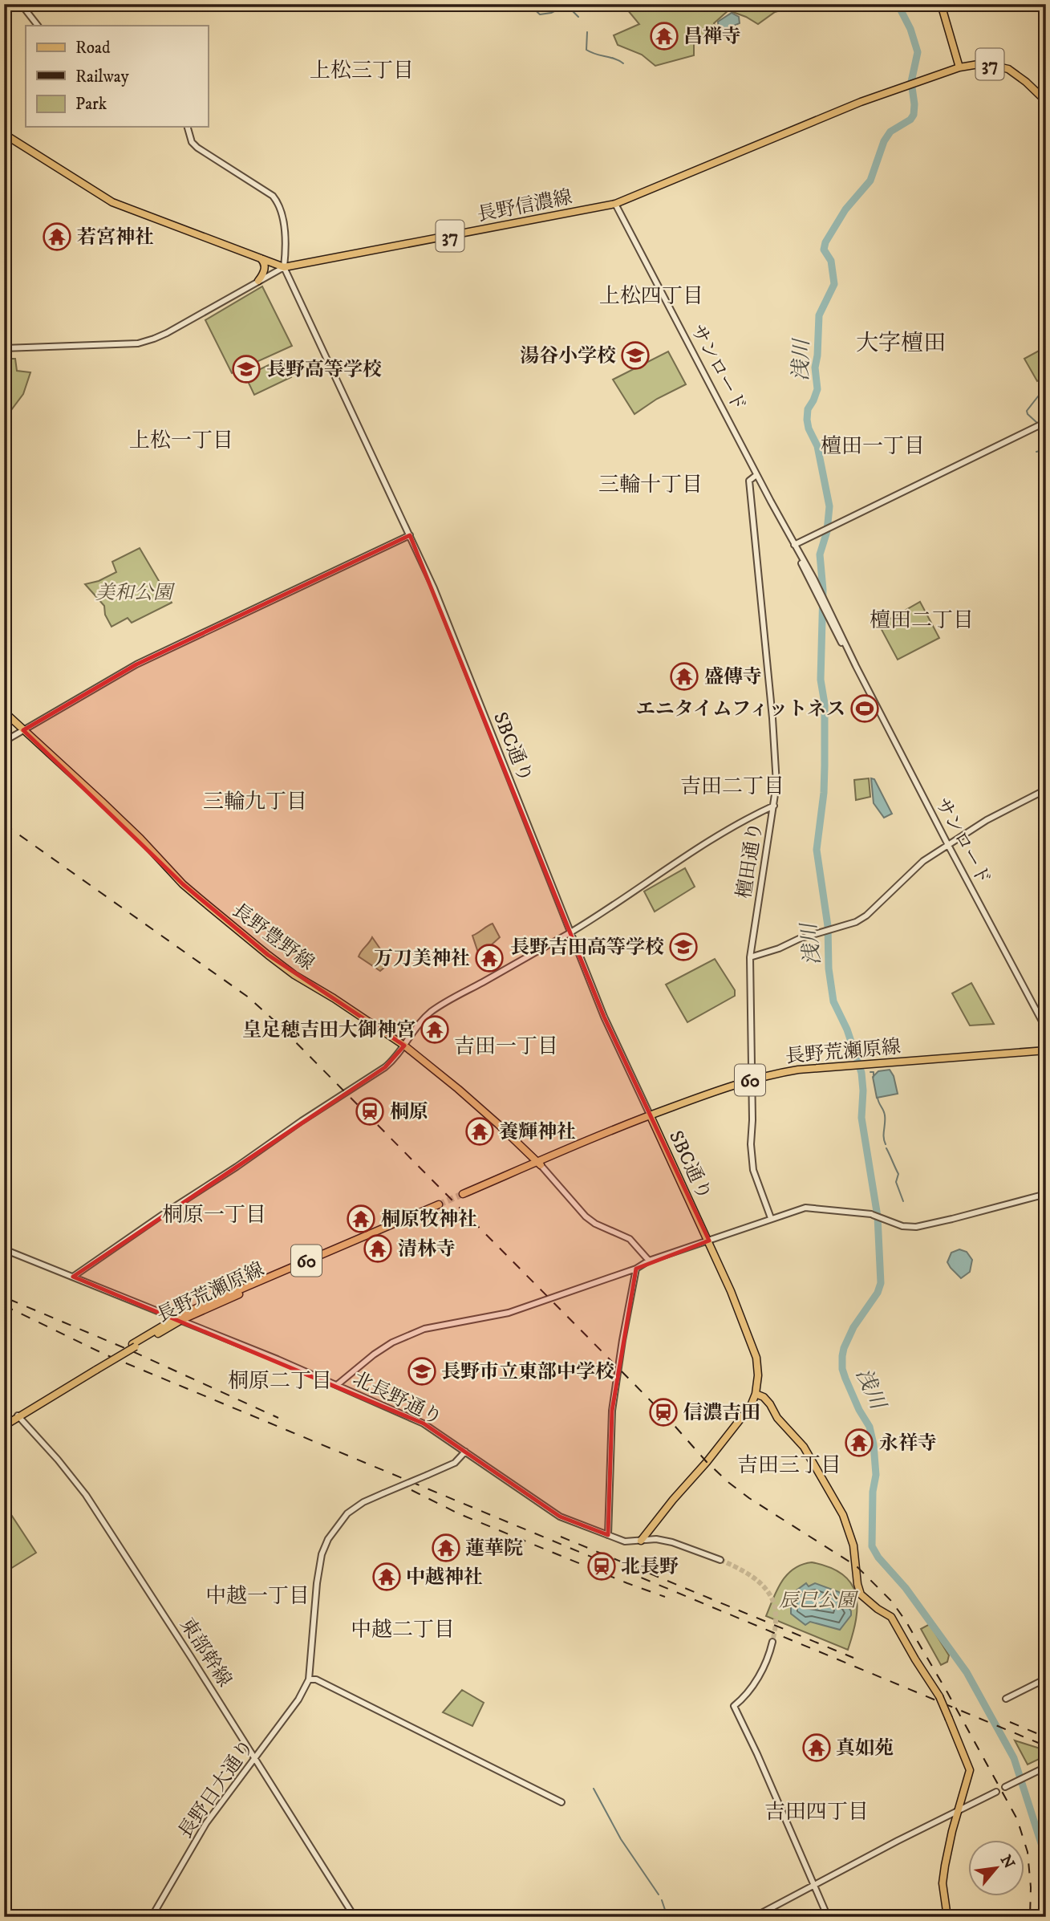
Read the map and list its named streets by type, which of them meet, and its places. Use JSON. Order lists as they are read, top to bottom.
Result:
{
  "streets": {
    "main road": [
      "37",
      "長野信濃線",
      "SBC通り",
      "長野豊野線",
      "長野荒瀬原線",
      "60"
    ],
    "street": [
      "サンロード",
      "檀田通り",
      "北長野通り",
      "東部幹線",
      "長野日大通り"
    ]
  },
  "crossings": [
    ["長野信濃線", "サンロード"],
    ["長野信濃線", "SBC通り"],
    ["サンロード", "檀田通り"],
    ["SBC通り", "長野荒瀬原線"],
    ["檀田通り", "長野荒瀬原線"],
    ["長野豊野線", "長野荒瀬原線"],
    ["長野荒瀬原線", "北長野通り"],
    ["長野荒瀬原線", "東部幹線"],
    ["東部幹線", "長野日大通り"]
  ],
  "districts": [
    "上松三丁目",
    "上松四丁目",
    "大字檀田",
    "上松一丁目",
    "檀田一丁目",
    "三輪十丁目",
    "檀田二丁目",
    "吉田二丁目",
    "三輪九丁目",
    "吉田一丁目",
    "桐原一丁目",
    "桐原二丁目",
    "吉田三丁目",
    "中越一丁目",
    "中越二丁目",
    "吉田四丁目"
  ],
  "water": ["浅川"],
  "parks": ["美和公園", "辰巳公園"],
  "places": {
    "temple": [
      "昌禅寺",
      "若宮神社",
      "盛傳寺",
      "万刀美神社",
      "皇足穂吉田大御神宮",
      "養輝神社",
      "桐原牧神社",
      "清林寺",
      "永祥寺",
      "蓮華院",
      "中越神社",
      "真如苑"
    ],
    "school or university": [
      "湯谷小学校",
      "長野高等学校",
      "長野吉田高等学校",
      "長野市立東部中学校"
    ],
    "sports": ["エニタイムフィットネス"],
    "station": ["桐原", "信濃吉田", "北長野"]
  },
  "legend": ["Road", "Railway", "Park"],
  "north": "top right"
}
